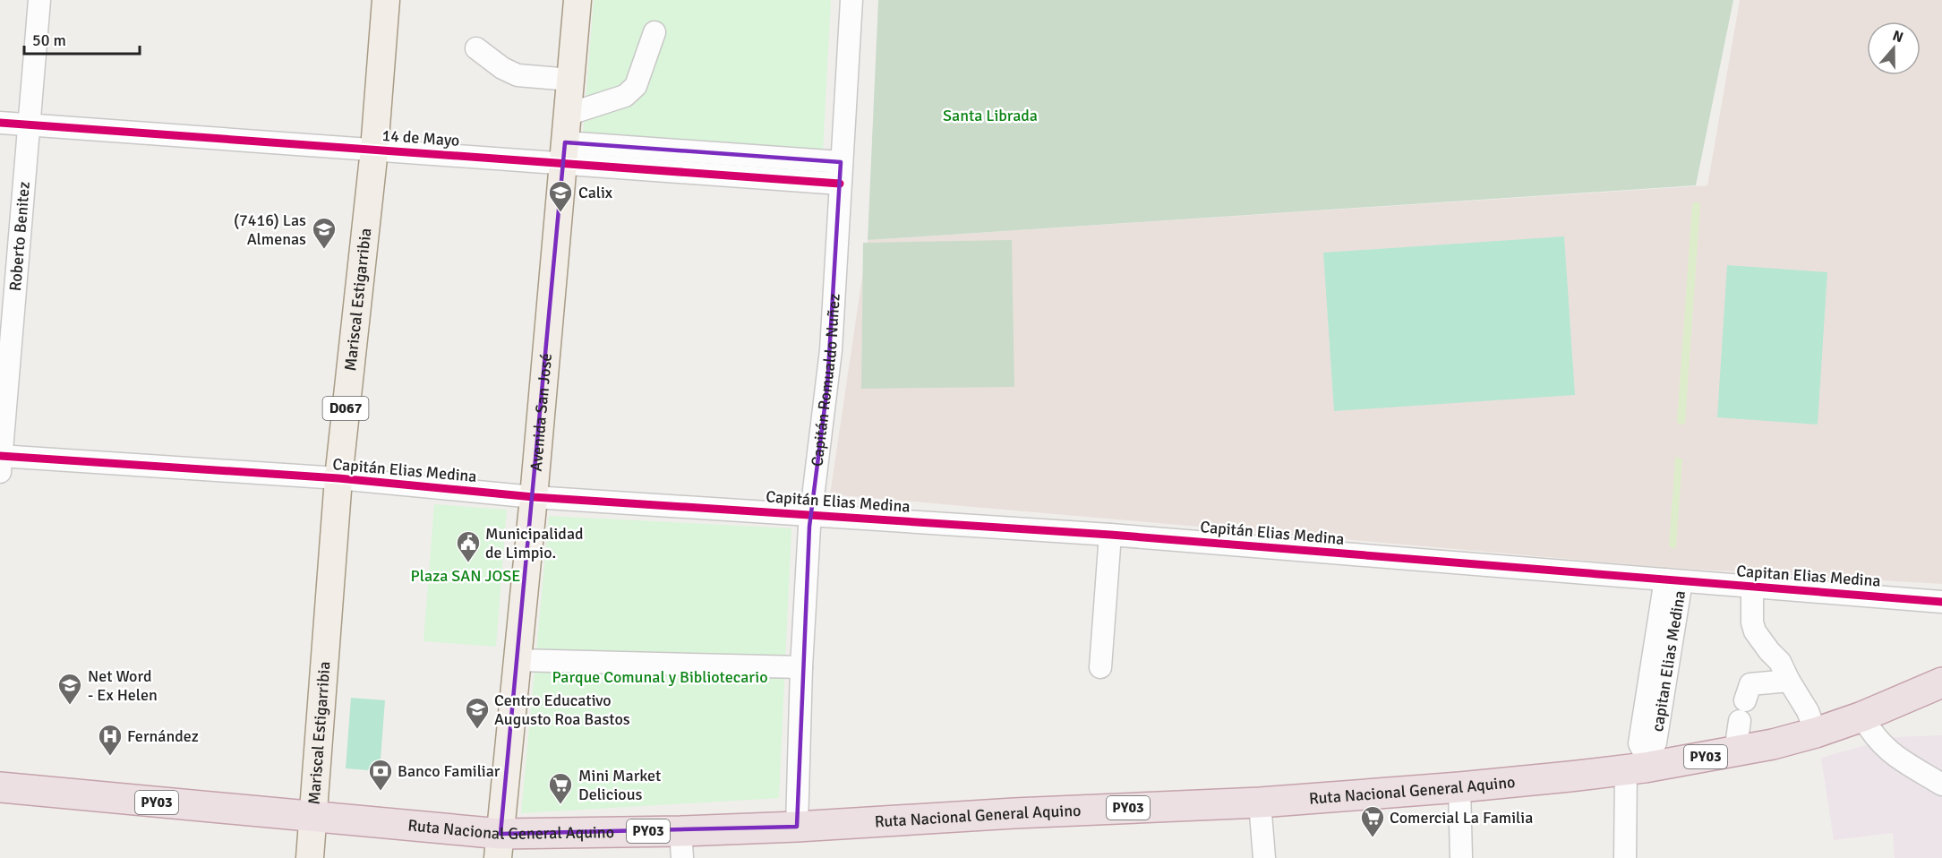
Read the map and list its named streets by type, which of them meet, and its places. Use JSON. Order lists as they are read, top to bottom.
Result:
{
  "streets": {
    "highway": ["PY03", "Ruta Nacional General Aquino"],
    "main road": ["Mariscal Estigarribia", "D067", "Avenida San José"],
    "street": [
      "14 de Mayo",
      "Roberto Benitez",
      "Capitán Romualdo Nuñez",
      "Capitán Elias Medina",
      "Capitan Elias Medina"
    ],
    "cycle path": ["capitan Elias Medina"]
  },
  "crossings": [
    ["14 de Mayo", "Roberto Benitez"],
    ["14 de Mayo", "Mariscal Estigarribia"],
    ["14 de Mayo", "Capitán Romualdo Nuñez"],
    ["14 de Mayo", "Avenida San José"],
    ["Roberto Benitez", "Capitán Elias Medina"],
    ["Mariscal Estigarribia", "Capitán Elias Medina"],
    ["Mariscal Estigarribia", "Ruta Nacional General Aquino"],
    ["Capitán Romualdo Nuñez", "Capitán Elias Medina"],
    ["Capitán Romualdo Nuñez", "Ruta Nacional General Aquino"],
    ["Avenida San José", "Capitán Elias Medina"],
    ["Avenida San José", "Ruta Nacional General Aquino"],
    ["Capitán Elias Medina", "Capitan Elias Medina"],
    ["Capitan Elias Medina", "Ruta Nacional General Aquino"]
  ],
  "parks": ["Santa Librada", "Plaza SAN JOSE", "Parque Comunal y Bibliotecario"],
  "places": {
    "school or university": [
      "Calix",
      "(7416) Las Almenas",
      "Net Word - Ex Helen",
      "Centro Educativo Augusto Roa Bastos"
    ],
    "public building": ["Municipalidad de Limpio."],
    "hospital": ["Fernández"],
    "bank": ["Banco Familiar"],
    "supermarket": ["Mini Market Delicious", "Comercial La Familia"]
  },
  "scale_bar": "50 m",
  "north": "top"
}
